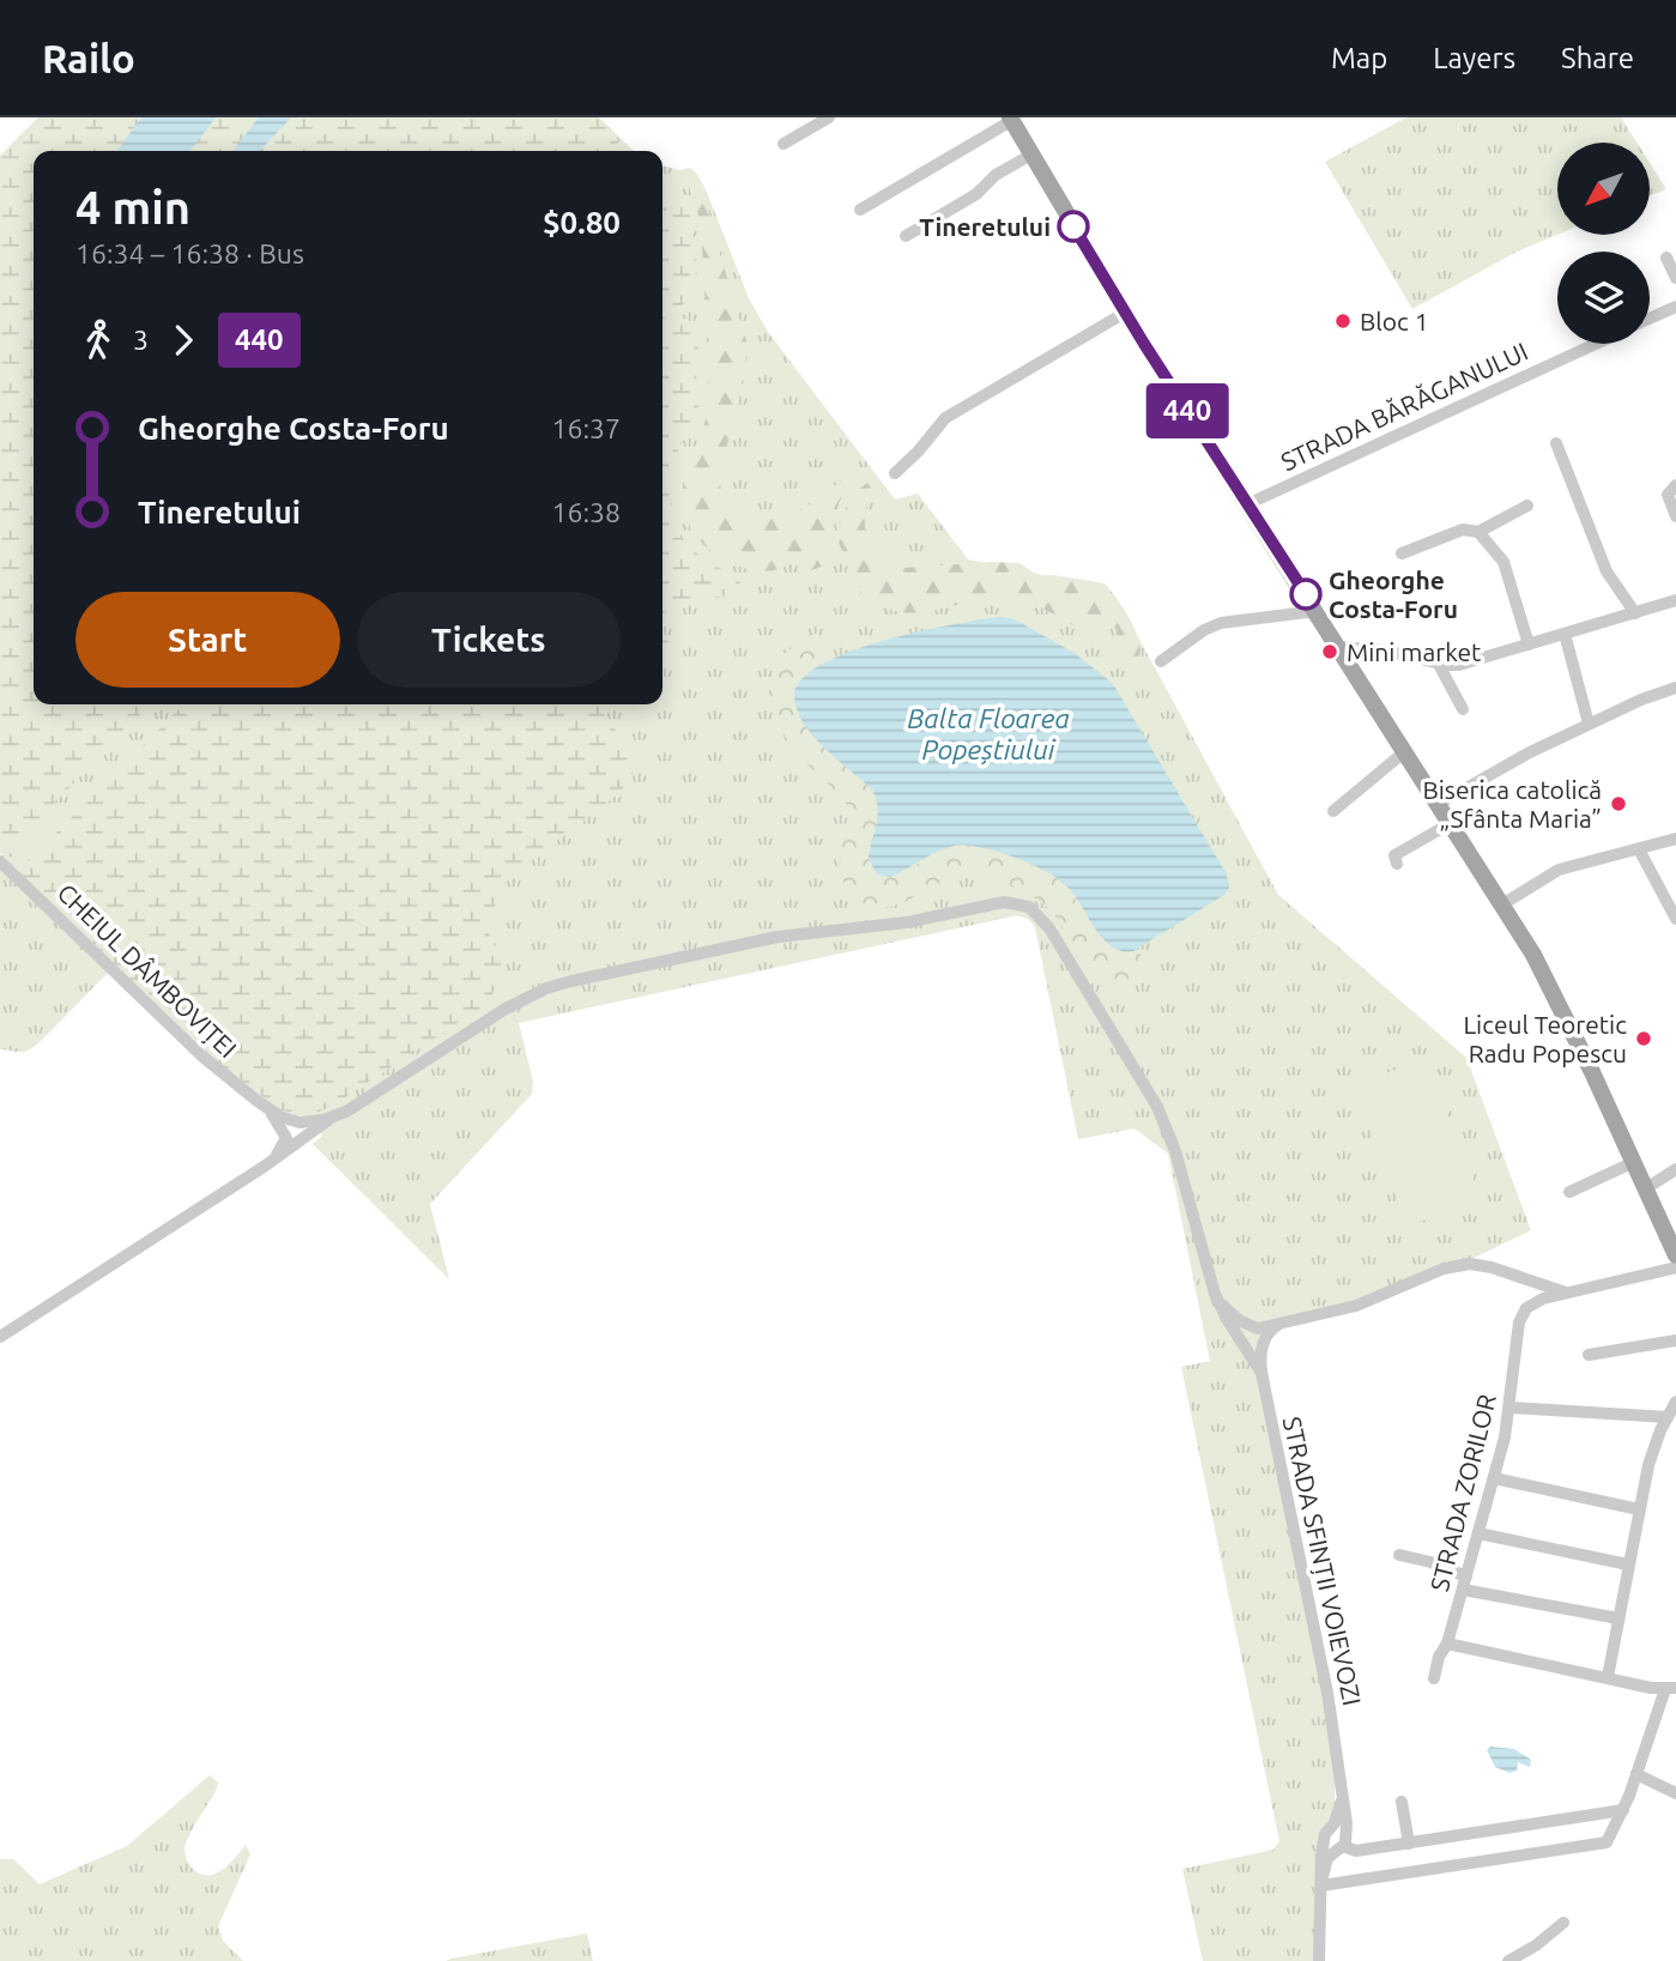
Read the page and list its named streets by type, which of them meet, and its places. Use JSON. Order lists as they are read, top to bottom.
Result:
{
  "streets": {
    "street": [
      "STRADA BĂRĂGANULUI",
      "CHEIUL DÂMBOVIȚEI",
      "STRADA ZORILOR",
      "STRADA SFINȚII VOIEVOZI"
    ]
  },
  "water": ["Balta Floarea Popeștiului"],
  "places": [
    "Tineretului",
    "Bloc 1",
    "Gheorghe Costa-Foru",
    "Mini market",
    "Biserica catolică „Sfânta Maria”",
    "Liceul Teoretic Radu Popescu"
  ],
  "lines": ["bus line 440"],
  "north": "bottom left",
  "page": {
    "header": "Railo",
    "nav": ["Map", "Layers", "Share"],
    "on_map": "440",
    "heading": ["4 min", "16:34 – 16:38 · Bus", "$0.80"],
    "legs": ["3", "440"],
    "list": [
      {
        "name": "Gheorghe Costa-Foru",
        "value": "16:37"
      },
      {
        "name": "Tineretului",
        "value": "16:38"
      }
    ],
    "buttons": ["Start", "Tickets"]
  }
}
